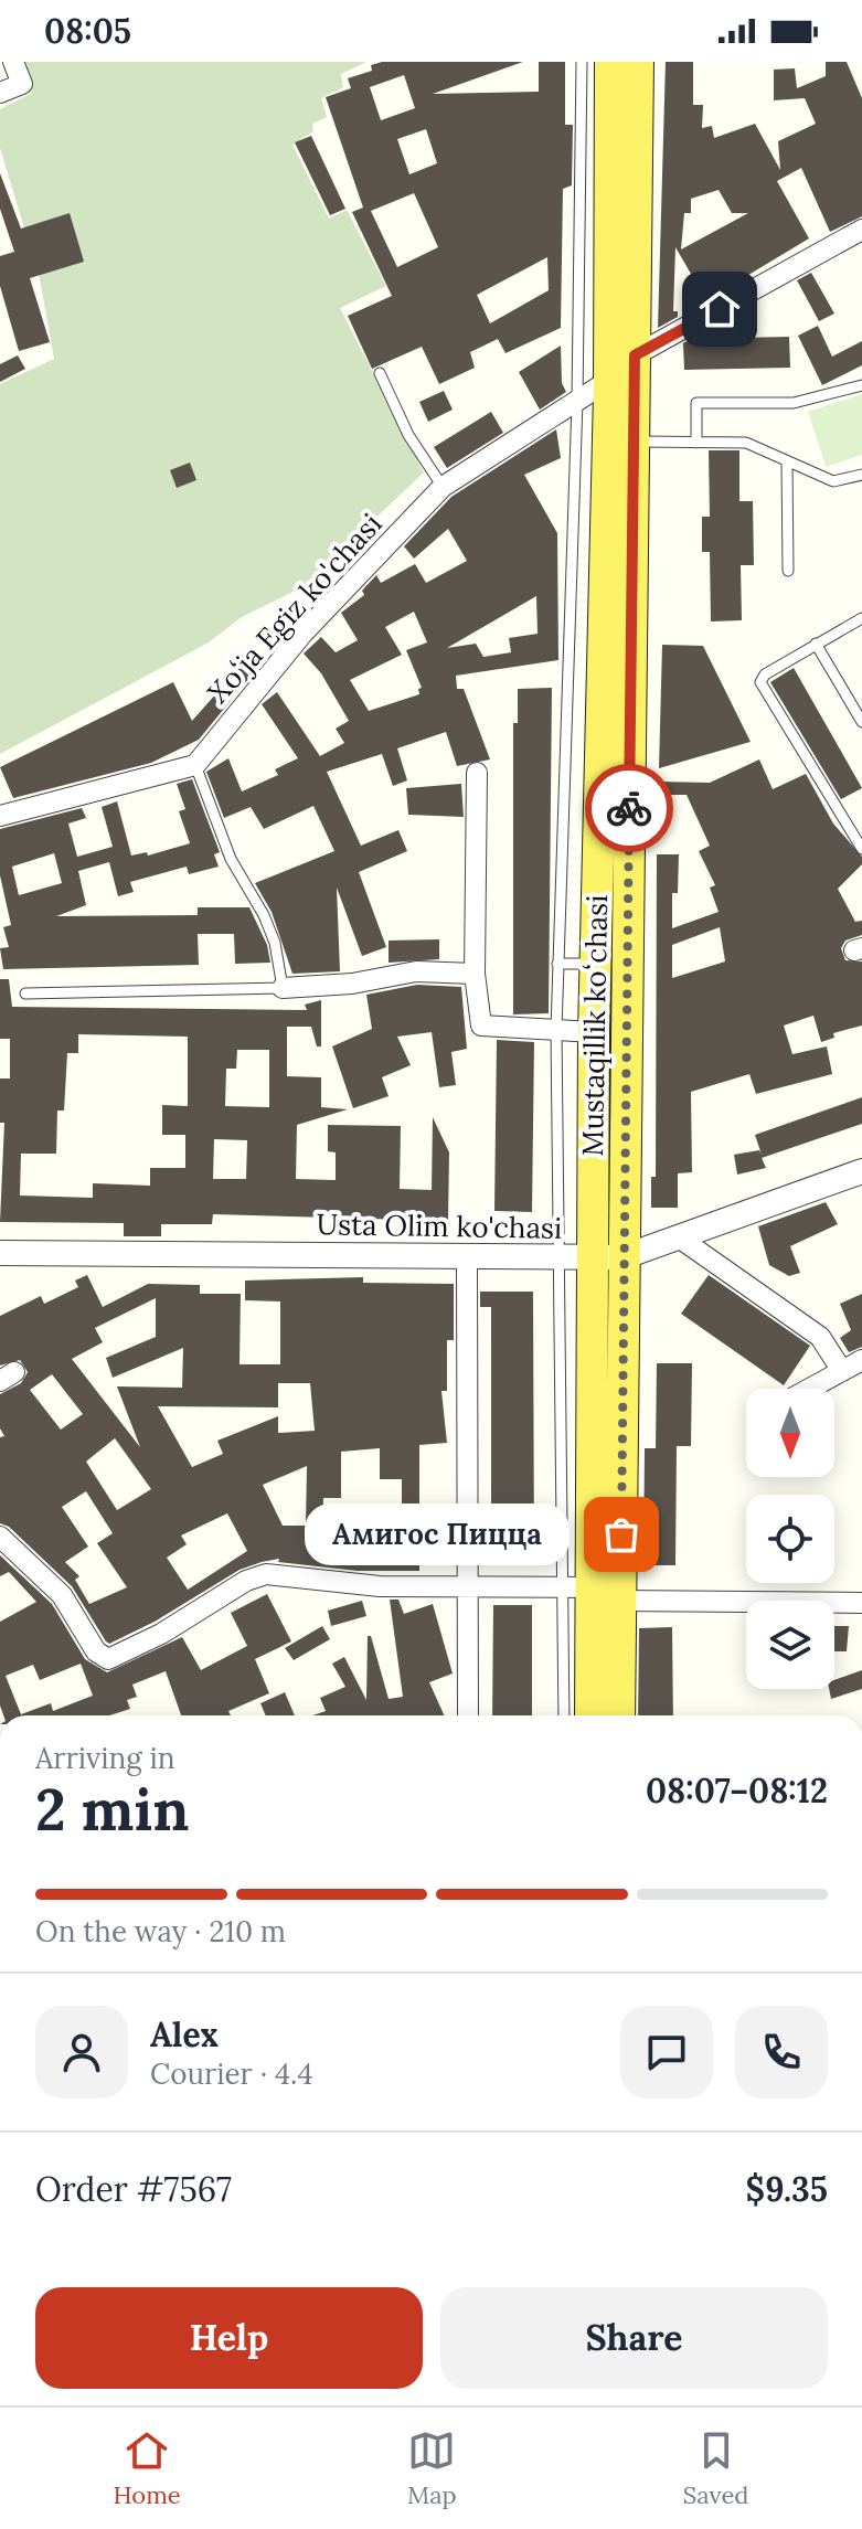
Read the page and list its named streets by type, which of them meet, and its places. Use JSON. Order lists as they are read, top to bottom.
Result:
{
  "streets": {
    "main road": ["Mustaqillik koʻchasi"],
    "street": ["Xoʻja Egiz ko'chasi", "Usta Olim ko'chasi"]
  },
  "crossings": [
    ["Xoʻja Egiz ko'chasi", "Mustaqillik koʻchasi"],
    ["Mustaqillik koʻchasi", "Usta Olim ko'chasi"]
  ],
  "places": ["Амигос Пицца"],
  "north": "bottom",
  "page": {
    "status": "08:05",
    "bubble": "Амигос Пицца",
    "heading": ["2 min", "Arriving in", "08:07–08:12"],
    "panel": [
      "Alex",
      "Courier · 4.4",
      "Order #7567",
      "$9.35"
    ],
    "bar": "On the way · 210 m",
    "buttons": ["Help", "Share"],
    "tabs": ["Home", "Map", "Saved"]
  }
}
